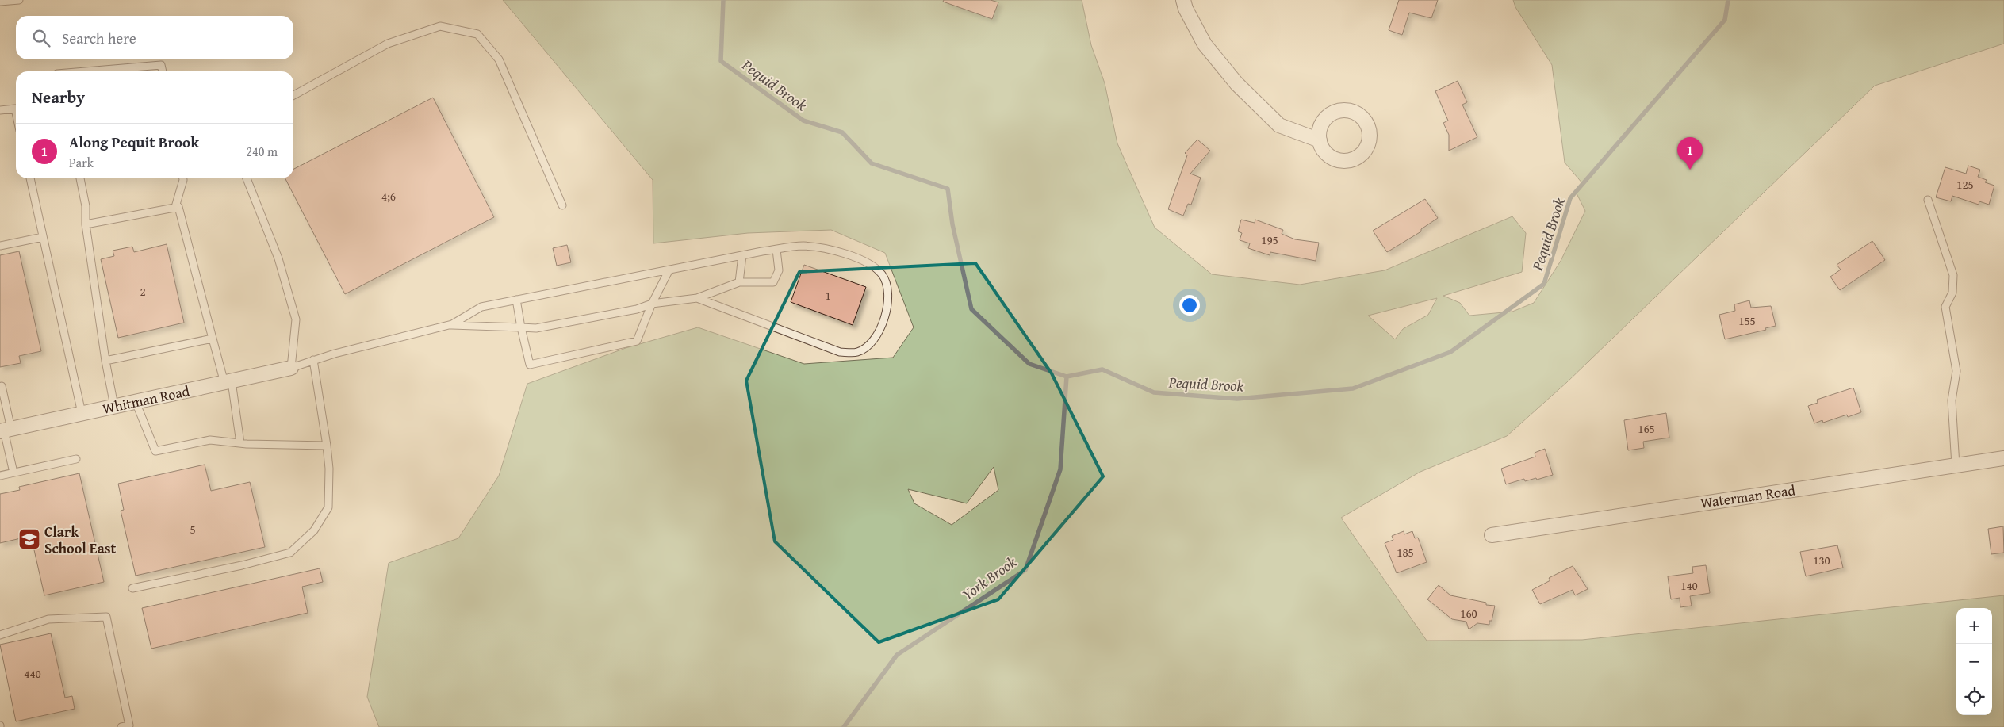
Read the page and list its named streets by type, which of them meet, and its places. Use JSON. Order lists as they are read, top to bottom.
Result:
{
  "streets": {
    "street": ["Whitman Road", "Waterman Road"]
  },
  "water": ["Pequid Brook", "York Brook"],
  "places": {
    "school or university": ["Clark School East"]
  },
  "house_numbers": [
    "125",
    "4;6",
    "195",
    "2",
    "1",
    "155",
    "165",
    "5",
    "185",
    "130",
    "140",
    "160",
    "440"
  ],
  "page": {
    "search": "Search here",
    "heading": "Nearby",
    "list": [
      {
        "mark": "1",
        "name": "Along Pequit Brook",
        "note": "Park",
        "value": "240 m"
      }
    ],
    "pins": "1",
    "map_buttons": ["+", "−"]
  }
}
